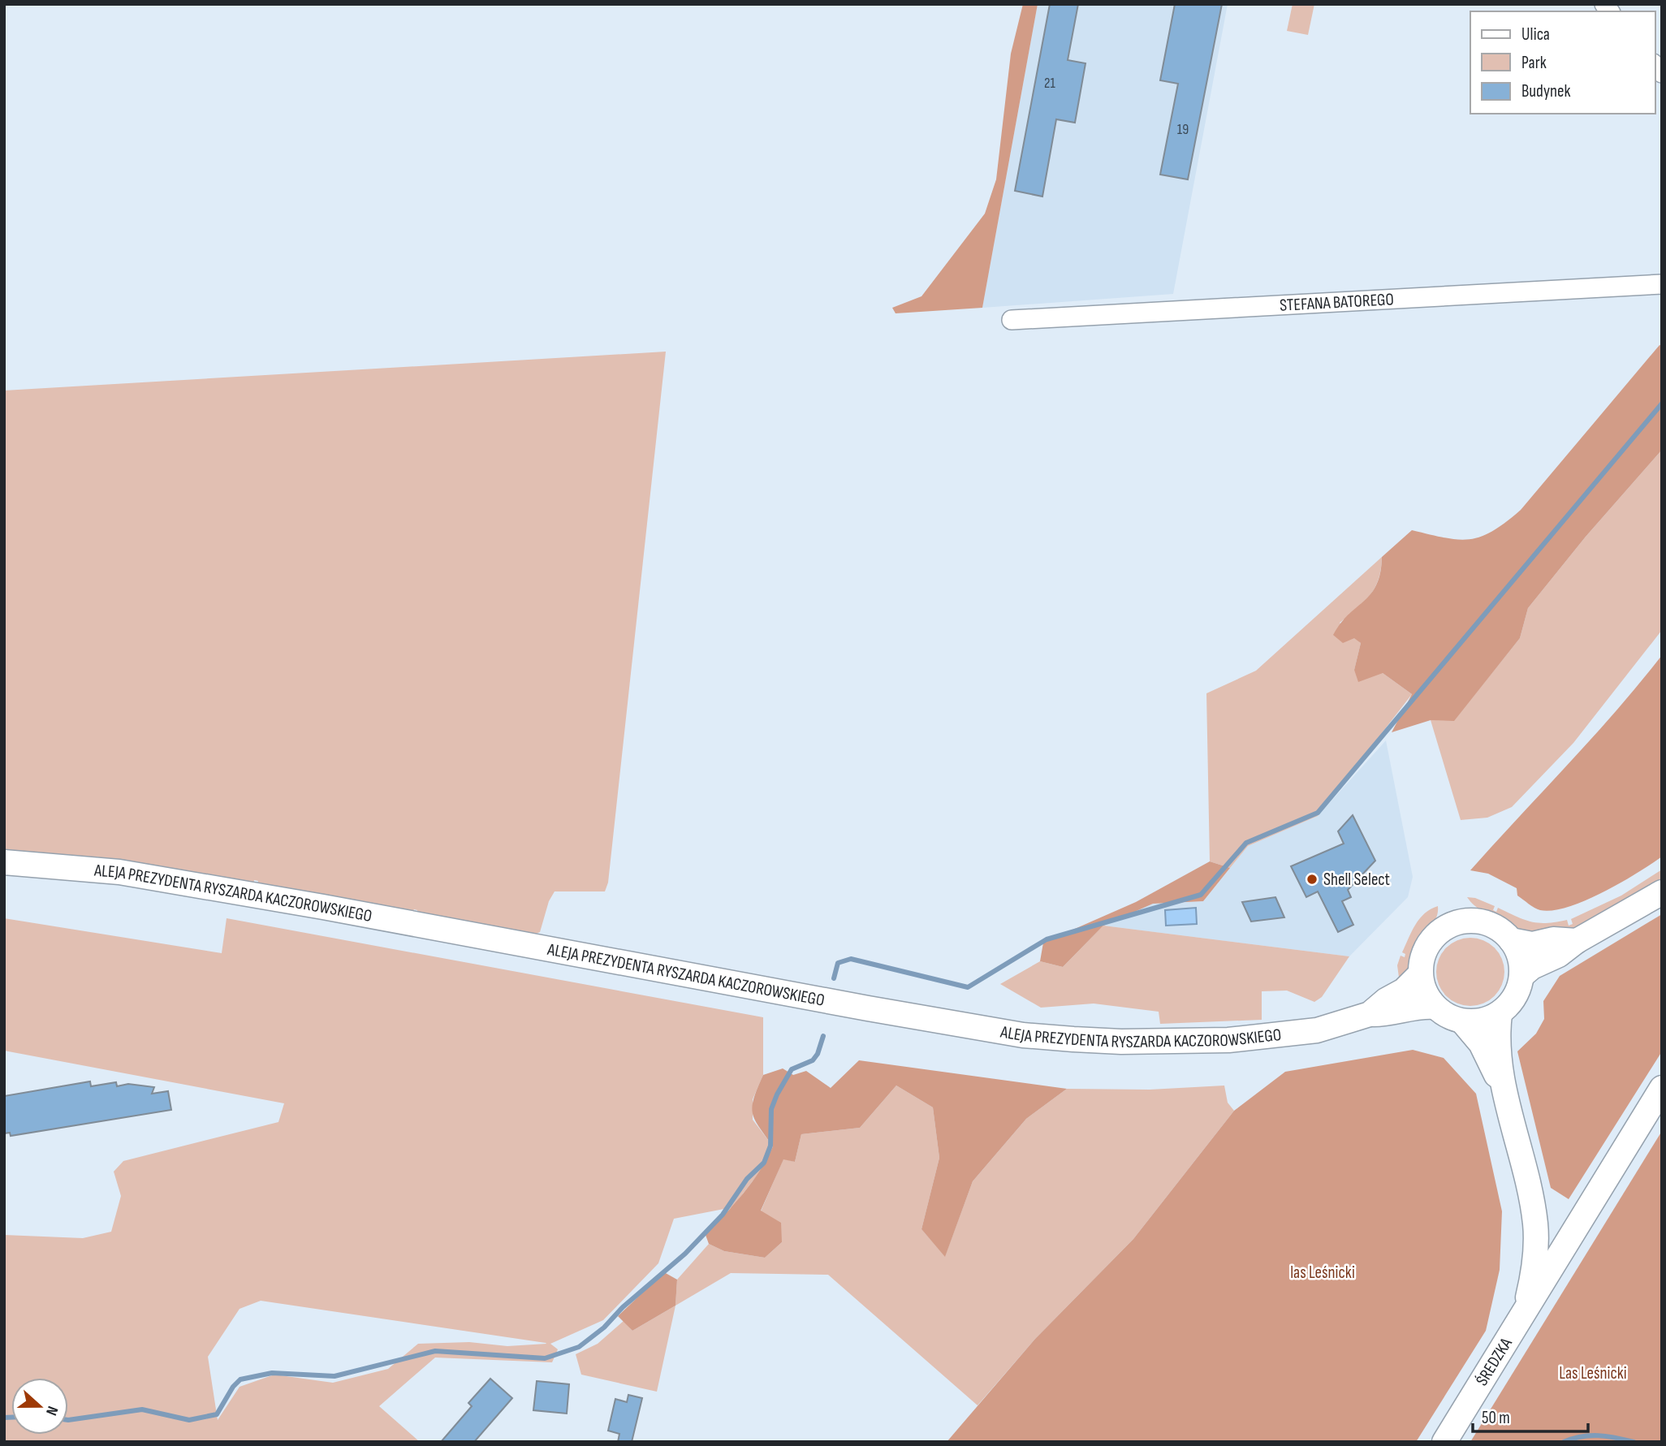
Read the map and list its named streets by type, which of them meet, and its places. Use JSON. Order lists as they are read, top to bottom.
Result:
{
  "streets": {
    "main road": ["ALEJA PREZYDENTA RYSZARDA KACZOROWSKIEGO", "ŚREDZKA"],
    "street": ["STEFANA BATOREGO"]
  },
  "parks": ["las Leśnicki", "Las Leśnicki"],
  "places": ["Shell Select"],
  "house_numbers": ["21", "19"],
  "legend": ["Ulica", "Park", "Budynek"],
  "scale_bar": "50 m",
  "north": "right"
}
